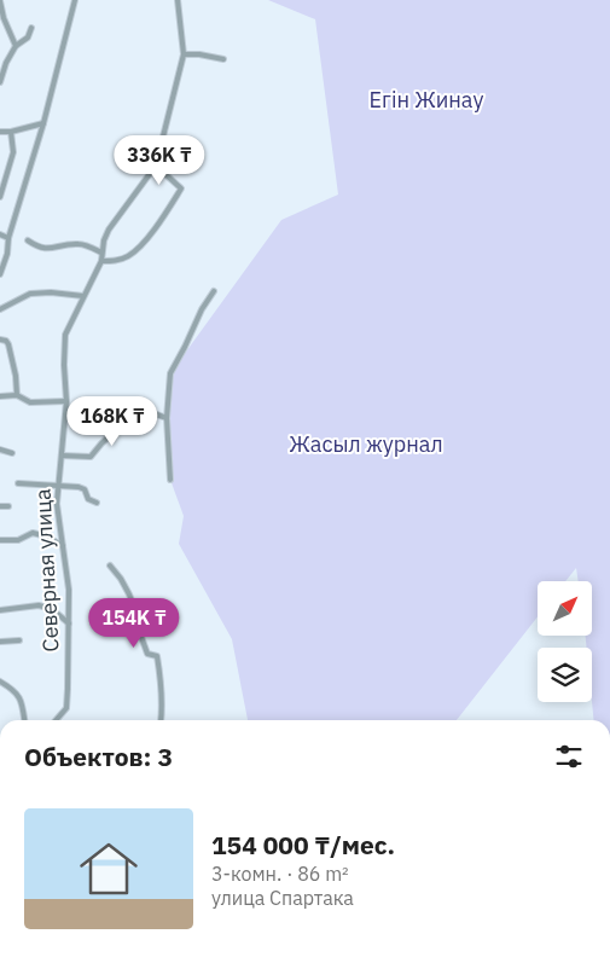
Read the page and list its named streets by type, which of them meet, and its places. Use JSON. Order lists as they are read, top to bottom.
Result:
{
  "streets": {
    "street": ["Северная улица"]
  },
  "parks": ["Егін Жинау", "Жасыл журнал"],
  "north": "top right",
  "page": {
    "price": ["336K ₸", "168K ₸", "154K ₸"],
    "heading": "Объектов: 3",
    "list": [
      {
        "name": "154 000 ₸/мес.",
        "note": "3-комн. · 86 m² · улица Спартака"
      }
    ]
  }
}
